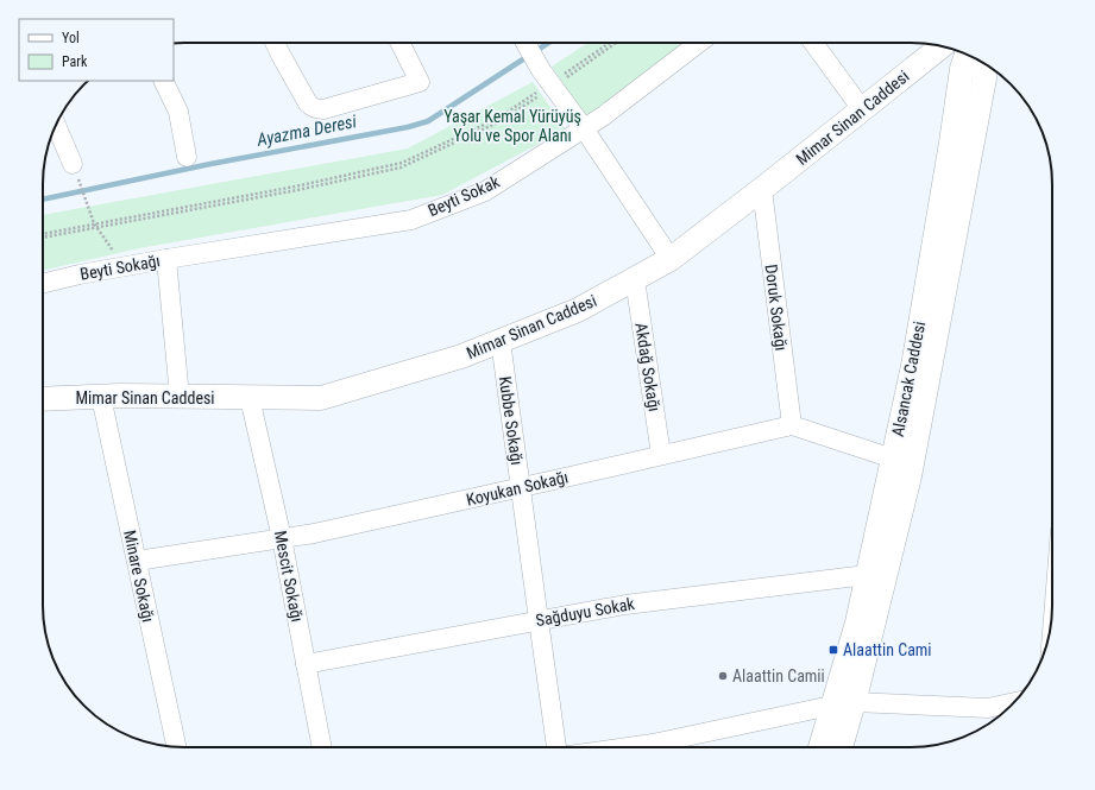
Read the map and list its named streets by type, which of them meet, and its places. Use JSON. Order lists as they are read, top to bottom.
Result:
{
  "streets": {
    "street": [
      "Mimar Sinan Caddesi",
      "Beyti Sokak",
      "Beyti Sokağı",
      "Doruk Sokağı",
      "Akdağ Sokağı",
      "Alsancak Caddesi",
      "Kubbe Sokağı",
      "Koyukan Sokağı",
      "Minare Sokağı",
      "Mescit Sokağı",
      "Sağduyu Sokak"
    ]
  },
  "crossings": [
    ["Mimar Sinan Caddesi", "Doruk Sokağı"],
    ["Mimar Sinan Caddesi", "Akdağ Sokağı"],
    ["Mimar Sinan Caddesi", "Kubbe Sokağı"],
    ["Mimar Sinan Caddesi", "Minare Sokağı"],
    ["Mimar Sinan Caddesi", "Mescit Sokağı"],
    ["Beyti Sokak", "Beyti Sokağı"],
    ["Doruk Sokağı", "Koyukan Sokağı"],
    ["Akdağ Sokağı", "Koyukan Sokağı"],
    ["Alsancak Caddesi", "Sağduyu Sokak"],
    ["Kubbe Sokağı", "Koyukan Sokağı"],
    ["Kubbe Sokağı", "Sağduyu Sokak"],
    ["Koyukan Sokağı", "Minare Sokağı"],
    ["Koyukan Sokağı", "Mescit Sokağı"],
    ["Mescit Sokağı", "Sağduyu Sokak"]
  ],
  "water": ["Ayazma Deresi"],
  "parks": ["Yaşar Kemal Yürüyüş Yolu ve Spor Alanı"],
  "places": {
    "transit": ["Alaattin Cami"],
    "other": ["Alaattin Camii"]
  },
  "legend": ["Yol", "Park"]
}
